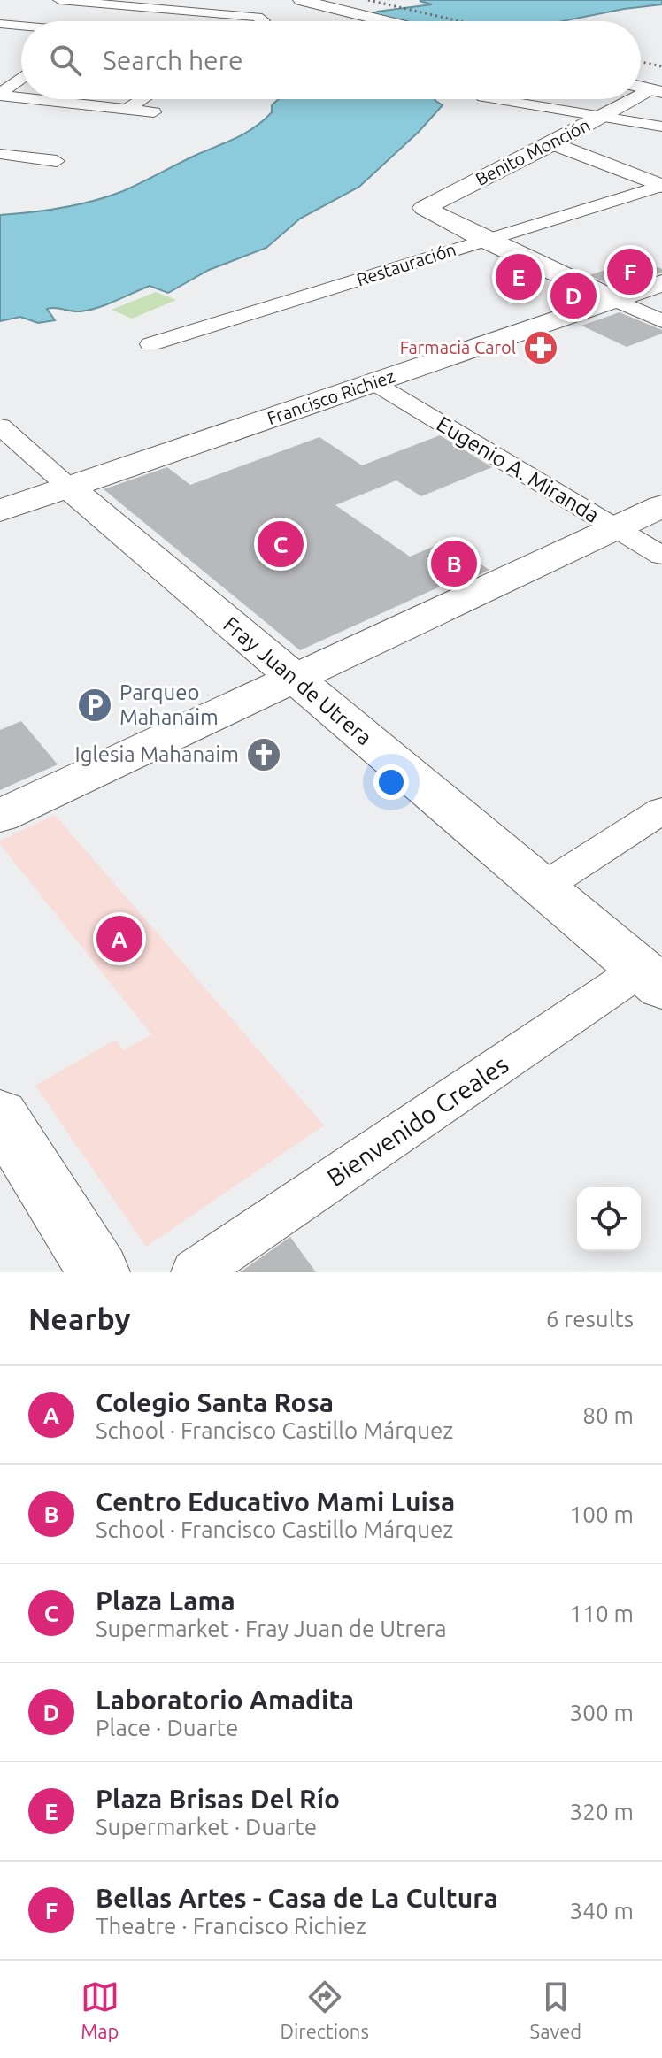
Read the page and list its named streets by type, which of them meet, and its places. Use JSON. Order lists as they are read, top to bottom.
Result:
{
  "streets": {
    "main road": ["Benito Monción", "Francisco Richiez", "Fray Juan de Utrera"],
    "street": ["Restauración", "Eugenio A. Miranda", "Bienvenido Creales"]
  },
  "crossings": [
    ["Benito Monción", "Restauración"],
    ["Francisco Richiez", "Eugenio A. Miranda"],
    ["Francisco Richiez", "Fray Juan de Utrera"],
    ["Fray Juan de Utrera", "Bienvenido Creales"]
  ],
  "places": {
    "pharmacy": ["Farmacia Carol"],
    "parking": ["Parqueo Mahanaim"],
    "church": ["Iglesia Mahanaim"]
  },
  "page": {
    "search": "Search here",
    "pins": [
      "F",
      "E",
      "D",
      "C",
      "B",
      "A"
    ],
    "heading": ["Nearby", "6 results"],
    "list": [
      {
        "mark": "A",
        "name": "Colegio Santa Rosa",
        "note": "School · Francisco Castillo Márquez",
        "value": "80 m"
      },
      {
        "mark": "B",
        "name": "Centro Educativo Mami Luisa",
        "note": "School · Francisco Castillo Márquez",
        "value": "100 m"
      },
      {
        "mark": "C",
        "name": "Plaza Lama",
        "note": "Supermarket · Fray Juan de Utrera",
        "value": "110 m"
      },
      {
        "mark": "D",
        "name": "Laboratorio Amadita",
        "note": "Place · Duarte",
        "value": "300 m"
      },
      {
        "mark": "E",
        "name": "Plaza Brisas Del Río",
        "note": "Supermarket · Duarte",
        "value": "320 m"
      },
      {
        "mark": "F",
        "name": "Bellas Artes - Casa de La Cultura",
        "note": "Theatre · Francisco Richiez",
        "value": "340 m"
      }
    ],
    "nav": ["Map", "Directions", "Saved"]
  }
}
